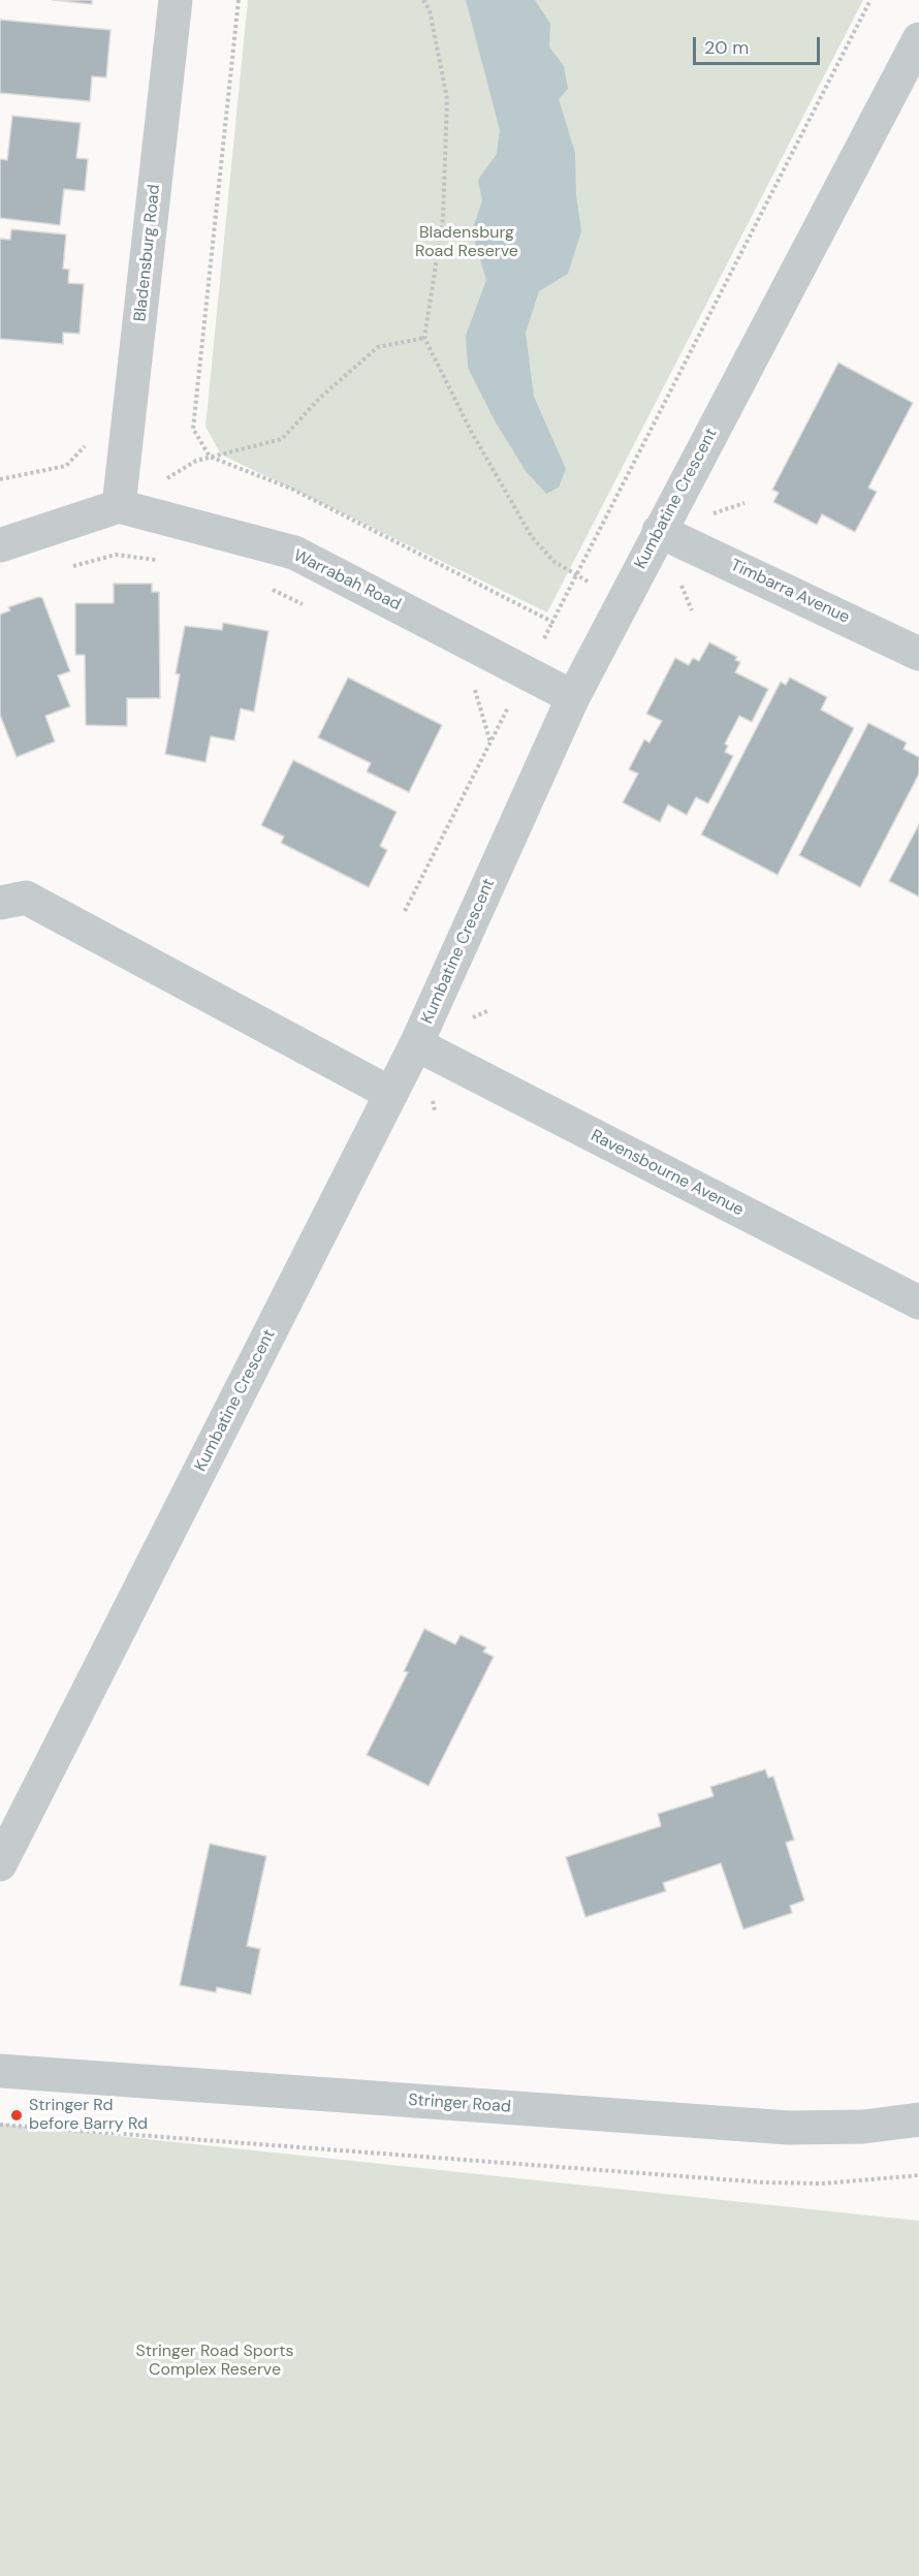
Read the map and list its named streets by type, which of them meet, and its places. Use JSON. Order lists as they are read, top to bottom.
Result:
{
  "streets": {
    "street": [
      "Bladensburg Road",
      "Kumbatine Crescent",
      "Warrabah Road",
      "Timbarra Avenue",
      "Ravensbourne Avenue",
      "Stringer Road"
    ]
  },
  "crossings": [
    ["Bladensburg Road", "Warrabah Road"],
    ["Kumbatine Crescent", "Warrabah Road"],
    ["Kumbatine Crescent", "Timbarra Avenue"],
    ["Kumbatine Crescent", "Ravensbourne Avenue"]
  ],
  "parks": ["Bladensburg Road Reserve", "Stringer Road Sports Complex Reserve"],
  "places": ["Stringer Rd before Barry Rd"],
  "scale_bar": "20 m"
}
